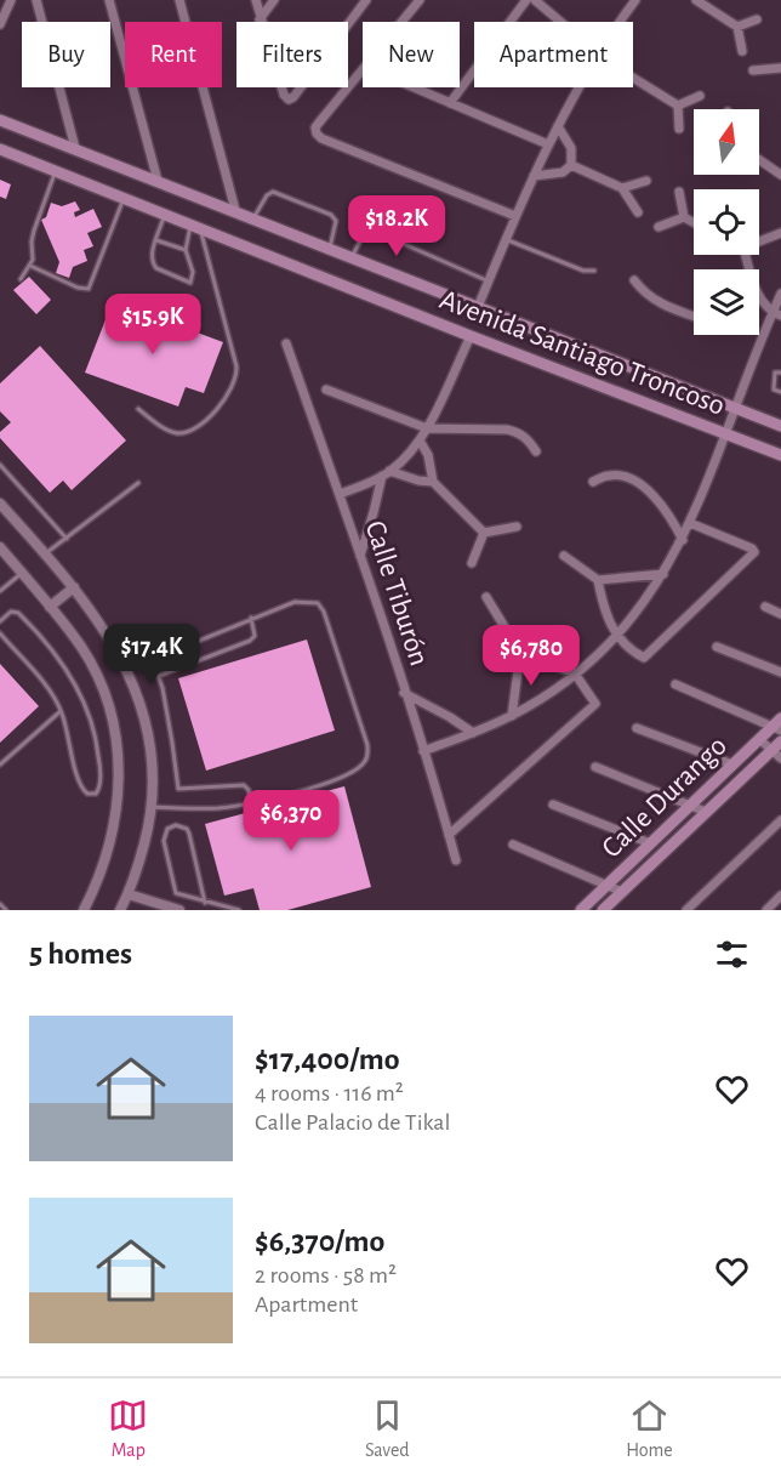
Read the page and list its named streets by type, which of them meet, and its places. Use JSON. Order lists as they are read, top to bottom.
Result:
{
  "streets": {
    "main road": ["Avenida Santiago Troncoso", "Calle Durango"],
    "street": ["Calle Tiburón"]
  },
  "north": "top",
  "page": {
    "chip": [
      "Buy",
      "Rent",
      "Filters",
      "New",
      "Apartment"
    ],
    "price": [
      "$18.2K",
      "$15.9K",
      "$17.4K",
      "$6,780",
      "$6,370"
    ],
    "heading": "5 homes",
    "list": [
      {
        "name": "$17,400/mo",
        "note": "4 rooms · 116 m² · Calle Palacio de Tikal"
      },
      {
        "name": "$6,370/mo",
        "note": "2 rooms · 58 m² · Apartment"
      }
    ],
    "tabs": ["Map", "Saved", "Home"]
  }
}
